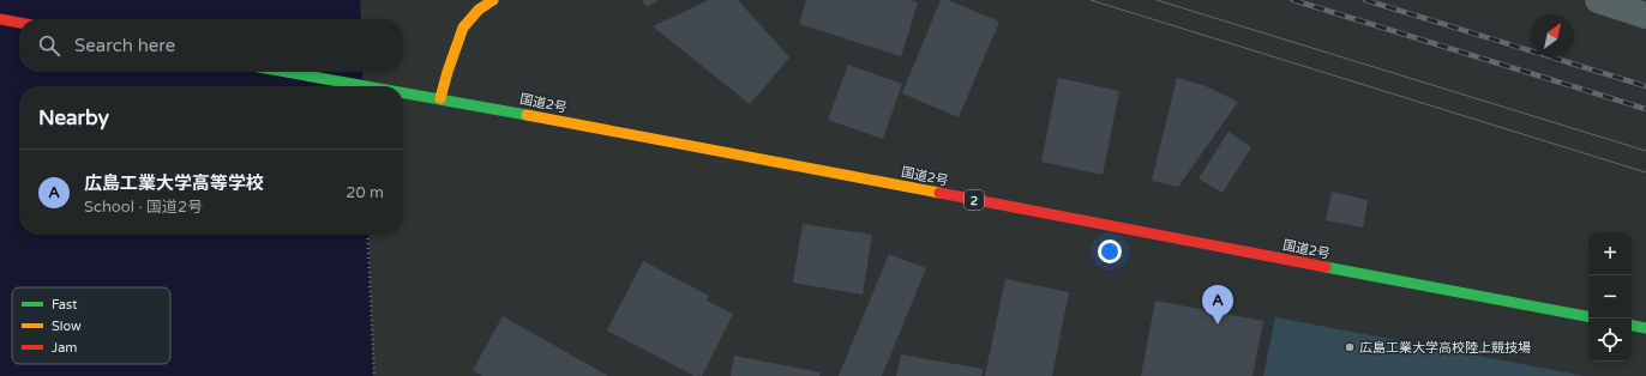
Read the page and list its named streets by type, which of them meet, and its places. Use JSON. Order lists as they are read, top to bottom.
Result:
{
  "streets": {
    "main road": ["国道2号", "2"]
  },
  "places": ["広島工業大学高校陸上競技場"],
  "legend": ["Fast", "Slow", "Jam"],
  "north": "top right",
  "page": {
    "search": "Search here",
    "heading": "Nearby",
    "list": [
      {
        "mark": "A",
        "name": "広島工業大学高等学校",
        "note": "School · 国道2号",
        "value": "20 m"
      }
    ],
    "map_buttons": ["+", "−"],
    "pins": "A"
  }
}
